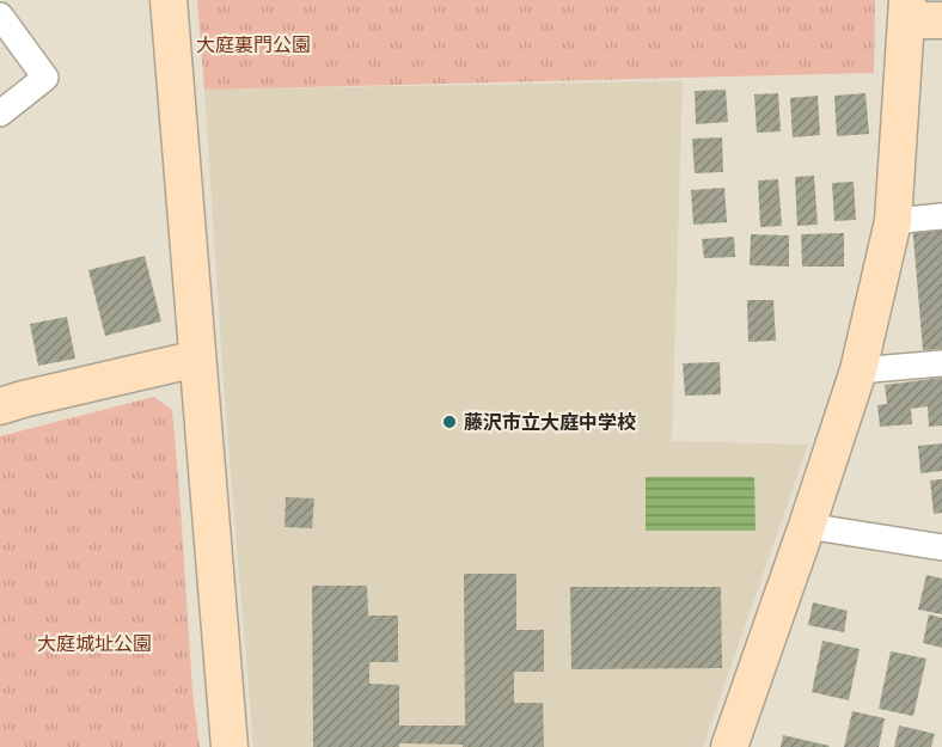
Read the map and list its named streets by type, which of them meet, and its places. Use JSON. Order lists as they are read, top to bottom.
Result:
{
  "parks": ["大庭裏門公園", "大庭城址公園"],
  "places": ["藤沢市立大庭中学校"]
}
